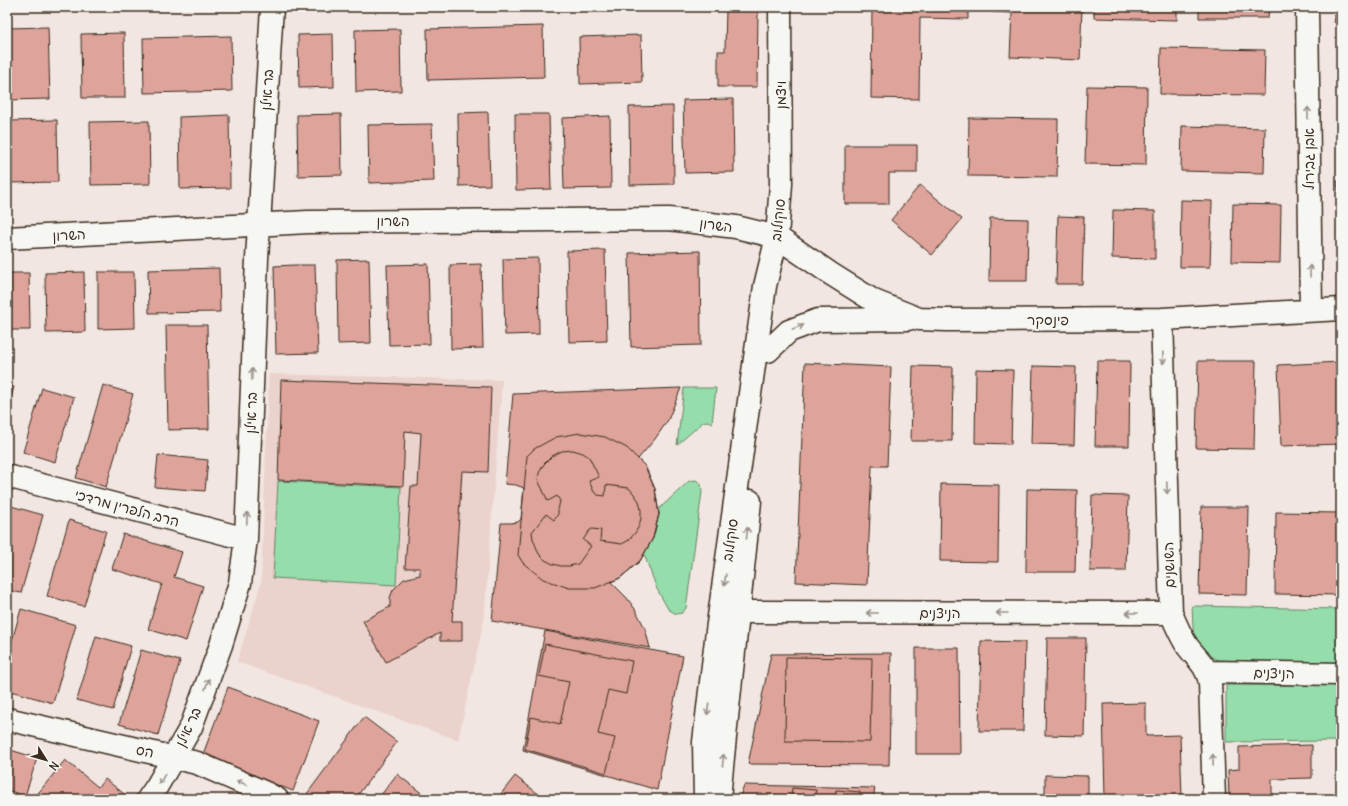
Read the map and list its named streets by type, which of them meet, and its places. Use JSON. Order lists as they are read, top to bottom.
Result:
{
  "streets": {
    "street": [
      "בר אילן",
      "ויצמן",
      "אבן גבירול",
      "סוקולוב",
      "השרון",
      "פינסקר",
      "הרב הלפרין מרדכי",
      "השושנים",
      "הניצנים",
      "הס"
    ]
  },
  "crossings": [
    ["בר אילן", "השרון"],
    ["בר אילן", "הרב הלפרין מרדכי"],
    ["בר אילן", "הס"],
    ["ויצמן", "סוקולוב"],
    ["אבן גבירול", "פינסקר"],
    ["סוקולוב", "השרון"],
    ["סוקולוב", "פינסקר"],
    ["סוקולוב", "הניצנים"],
    ["השרון", "פינסקר"],
    ["פינסקר", "השושנים"],
    ["השושנים", "הניצנים"]
  ],
  "one_way": [
    "בר אילן",
    "אבן גבירול",
    "השושנים",
    "הניצנים",
    "הס"
  ],
  "north": "bottom right"
}
